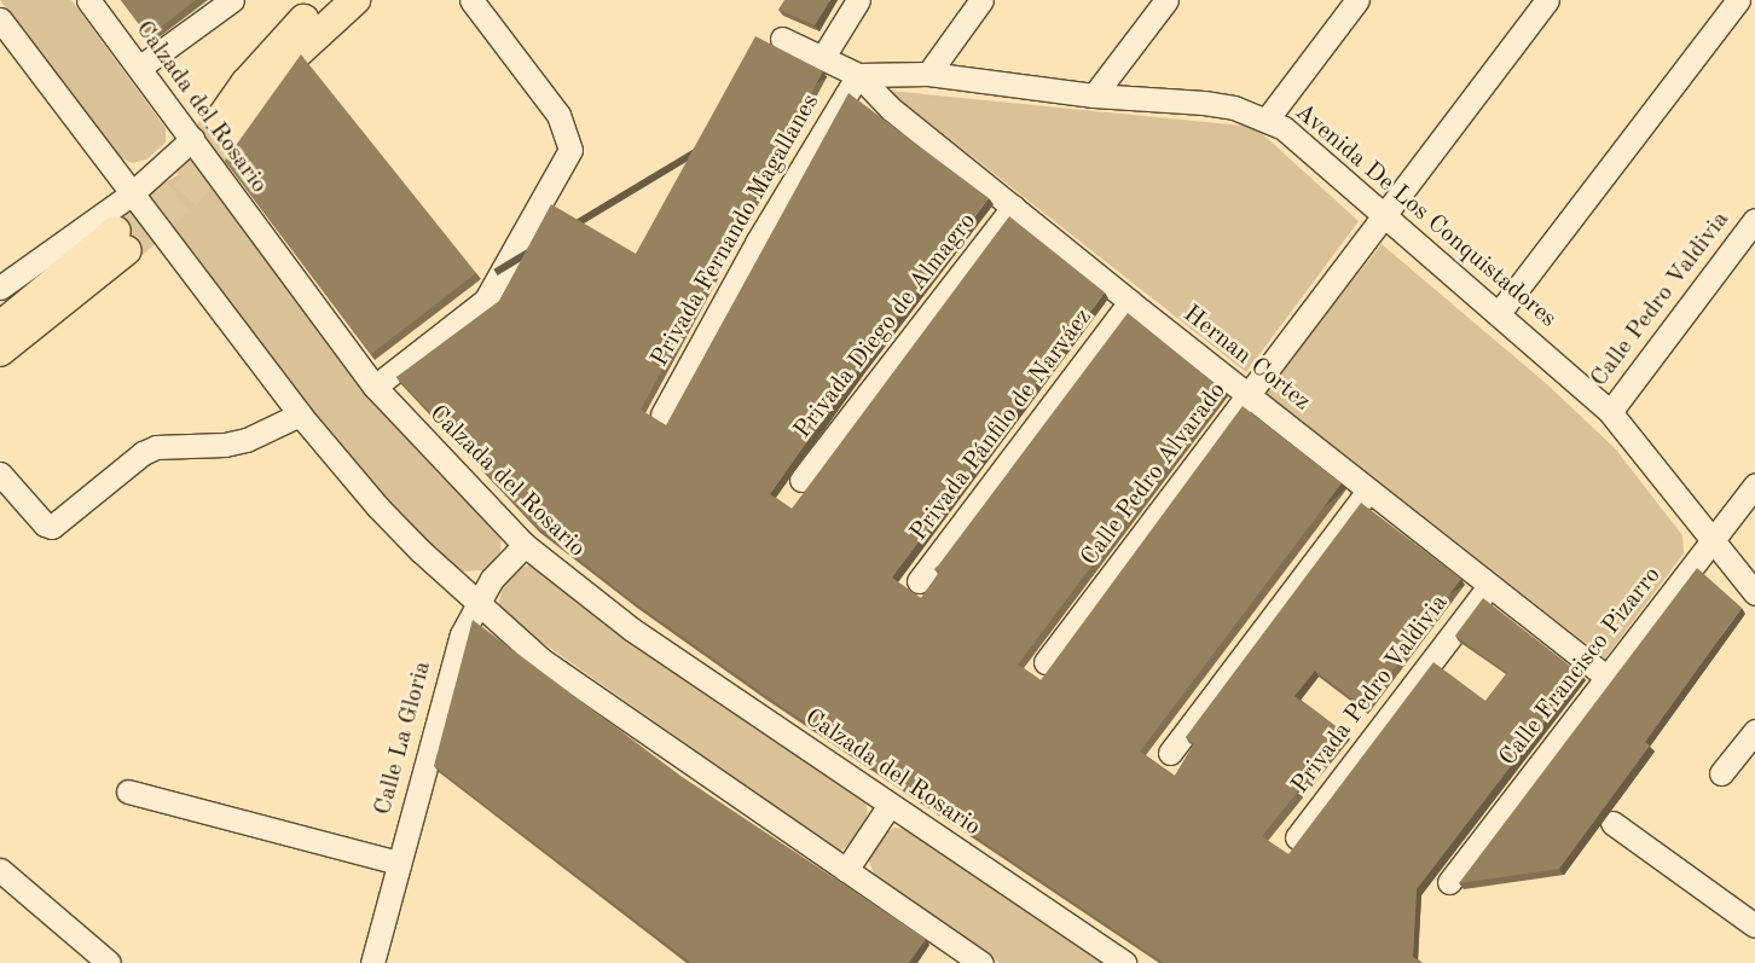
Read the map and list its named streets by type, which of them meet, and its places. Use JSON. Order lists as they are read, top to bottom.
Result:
{
  "streets": {
    "street": [
      "Calzada del Rosario",
      "Avenida De Los Conquistadores",
      "Privada Fernando Magallanes",
      "Calle Pedro Valdivia",
      "Privada Diego de Almagro",
      "Hernan Cortez",
      "Privada Pánfilo de Narváez",
      "Calle Pedro Alvarado",
      "Calle Francisco Pizarro",
      "Privada Pedro Valdivia",
      "Calle La Gloria"
    ]
  },
  "crossings": [
    ["Calzada del Rosario", "Calle La Gloria"],
    ["Avenida De Los Conquistadores", "Privada Fernando Magallanes"],
    ["Avenida De Los Conquistadores", "Calle Pedro Valdivia"],
    ["Avenida De Los Conquistadores", "Hernan Cortez"],
    ["Avenida De Los Conquistadores", "Calle Pedro Alvarado"],
    ["Avenida De Los Conquistadores", "Calle Francisco Pizarro"],
    ["Privada Fernando Magallanes", "Hernan Cortez"],
    ["Privada Diego de Almagro", "Hernan Cortez"],
    ["Hernan Cortez", "Privada Pánfilo de Narváez"],
    ["Hernan Cortez", "Calle Pedro Alvarado"],
    ["Hernan Cortez", "Calle Francisco Pizarro"],
    ["Hernan Cortez", "Privada Pedro Valdivia"]
  ]
}
